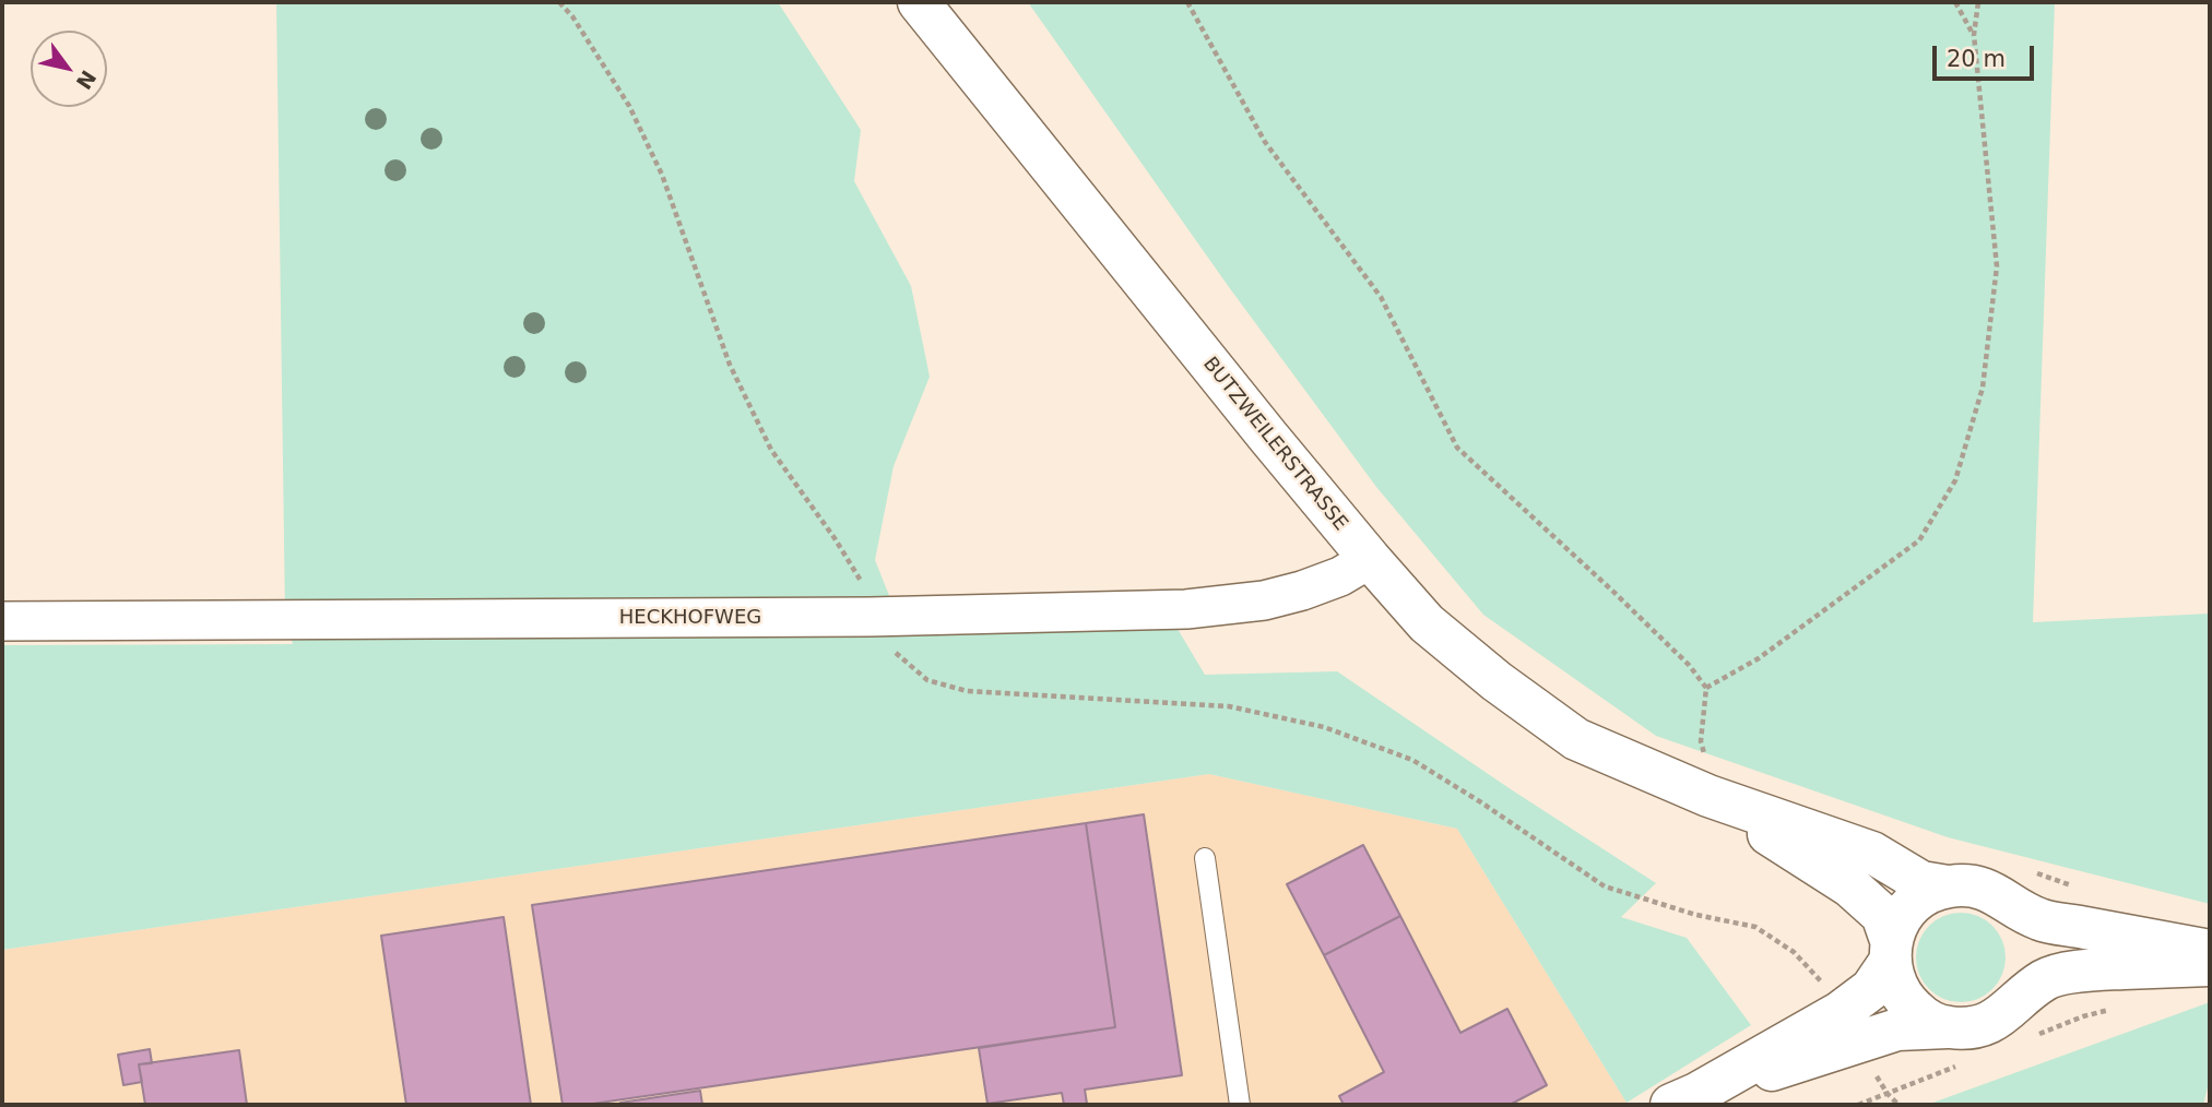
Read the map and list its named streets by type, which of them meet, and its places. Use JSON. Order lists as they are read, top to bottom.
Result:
{
  "streets": {
    "street": ["BUTZWEILERSTRASSE", "HECKHOFWEG"]
  },
  "crossings": [
    ["BUTZWEILERSTRASSE", "HECKHOFWEG"]
  ],
  "scale_bar": "20 m",
  "north": "bottom right"
}
